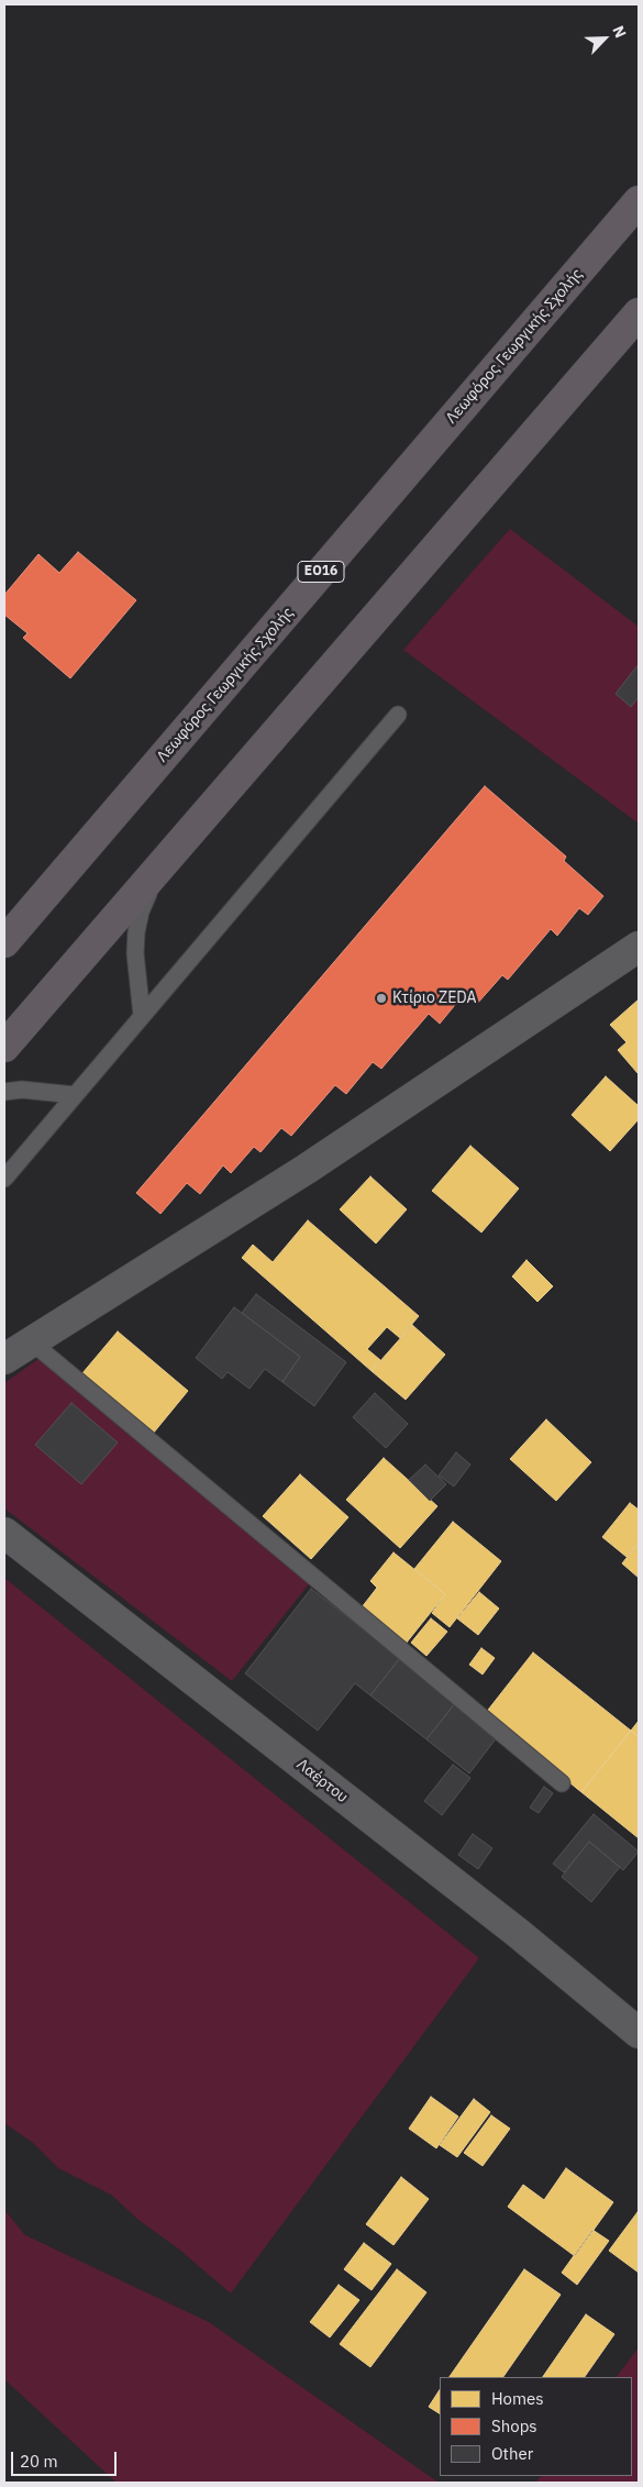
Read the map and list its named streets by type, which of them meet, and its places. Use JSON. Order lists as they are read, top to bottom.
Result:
{
  "streets": {
    "main road": ["Λεωφόρος Γεωργικής Σχολής", "ΕΟ16"],
    "street": ["Λαέρτου"]
  },
  "places": ["Κτίριο ZEDA"],
  "legend": ["Homes", "Shops", "Other"],
  "scale_bar": "20 m",
  "north": "top right"
}
